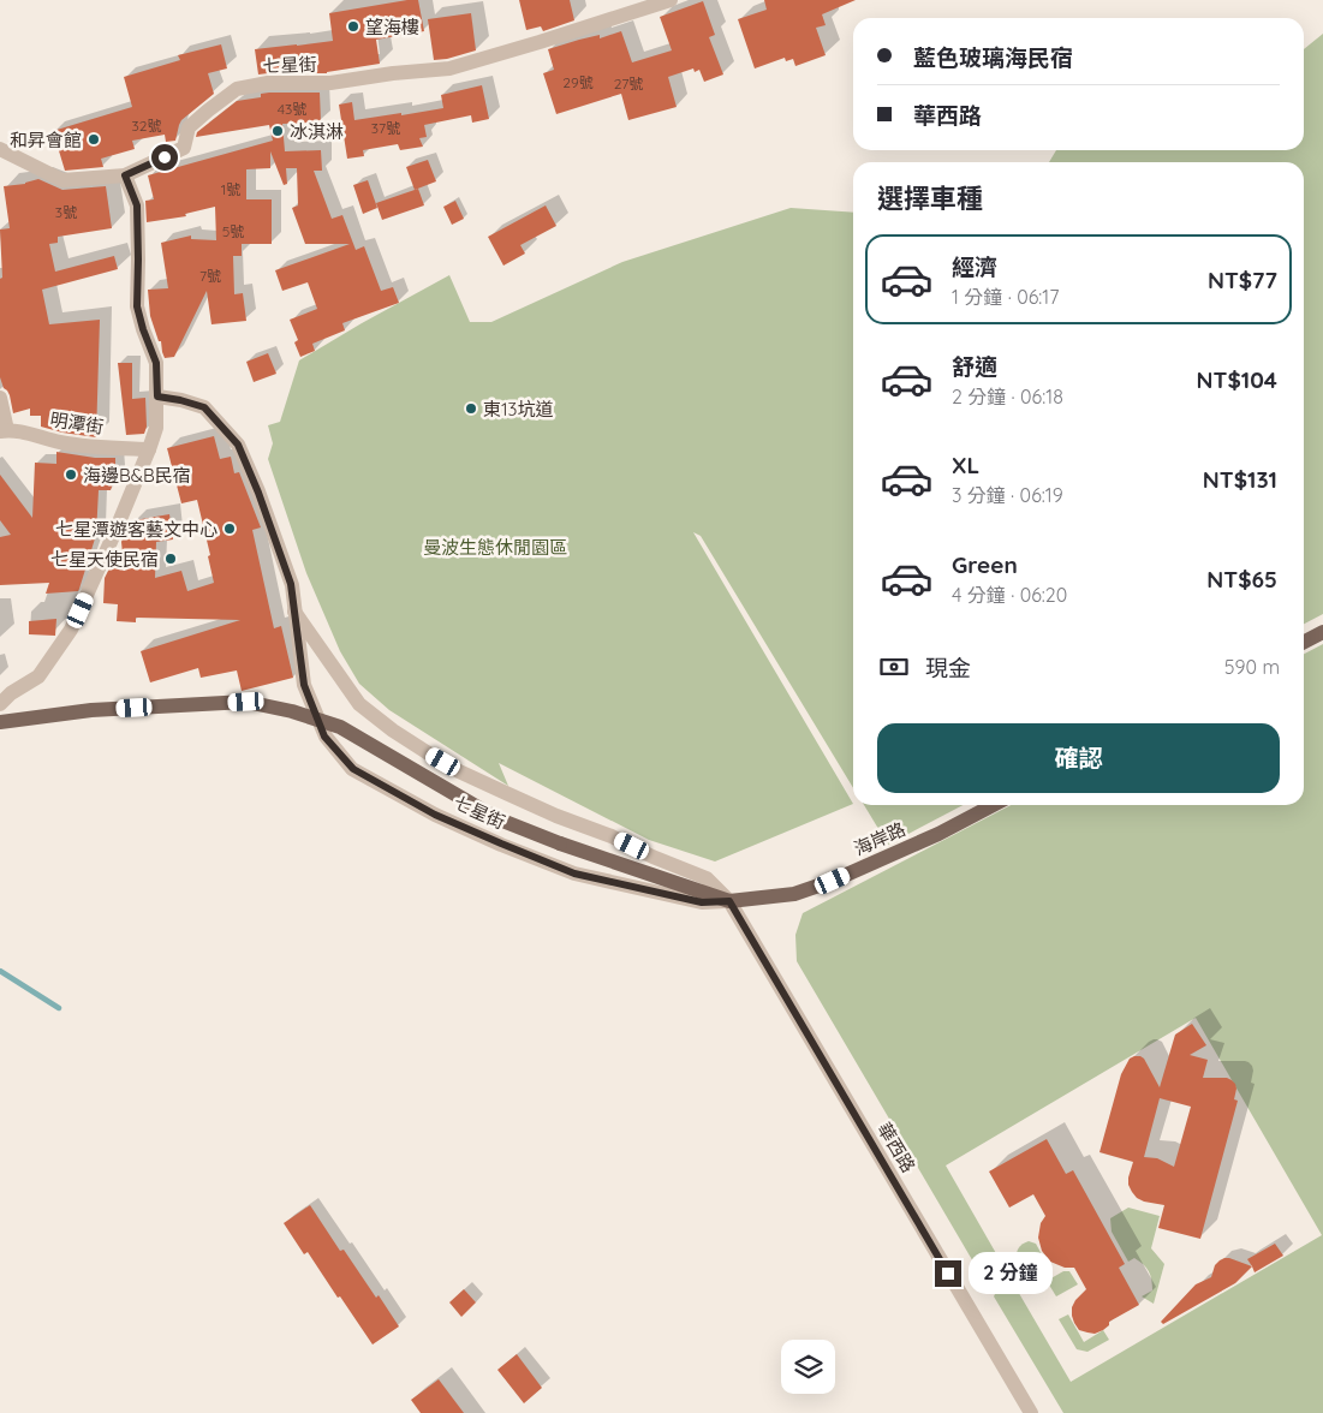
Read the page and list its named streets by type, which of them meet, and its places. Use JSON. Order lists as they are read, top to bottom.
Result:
{
  "streets": {
    "main road": ["海岸路"],
    "street": ["七星街", "明潭街", "華西路"]
  },
  "crossings": [
    ["七星街", "海岸路"],
    ["七星街", "華西路"],
    ["海岸路", "華西路"]
  ],
  "parks": ["曼波生態休閒園區"],
  "places": [
    "望海樓",
    "冰淇淋",
    "和昇會館",
    "東13坑道",
    "海邊B&B民宿",
    "七星潭遊客藝文中心",
    "七星天使民宿"
  ],
  "house_numbers": [
    "29號",
    "27號",
    "43號",
    "32號",
    "37號",
    "1號",
    "3號",
    "5號",
    "7號"
  ],
  "page": {
    "banner": ["藍色玻璃海民宿", "華西路"],
    "heading": "選擇車種",
    "list": [
      {
        "name": "經濟",
        "note": "1 分鐘 · 06:17",
        "value": "NT$77"
      },
      {
        "name": "舒適",
        "note": "2 分鐘 · 06:18",
        "value": "NT$104"
      },
      {
        "name": "XL",
        "note": "3 分鐘 · 06:19",
        "value": "NT$131"
      },
      {
        "name": "Green",
        "note": "4 分鐘 · 06:20",
        "value": "NT$65"
      }
    ],
    "pay": ["現金", "590 m"],
    "buttons": "確認",
    "bubble": "2 分鐘"
  }
}
